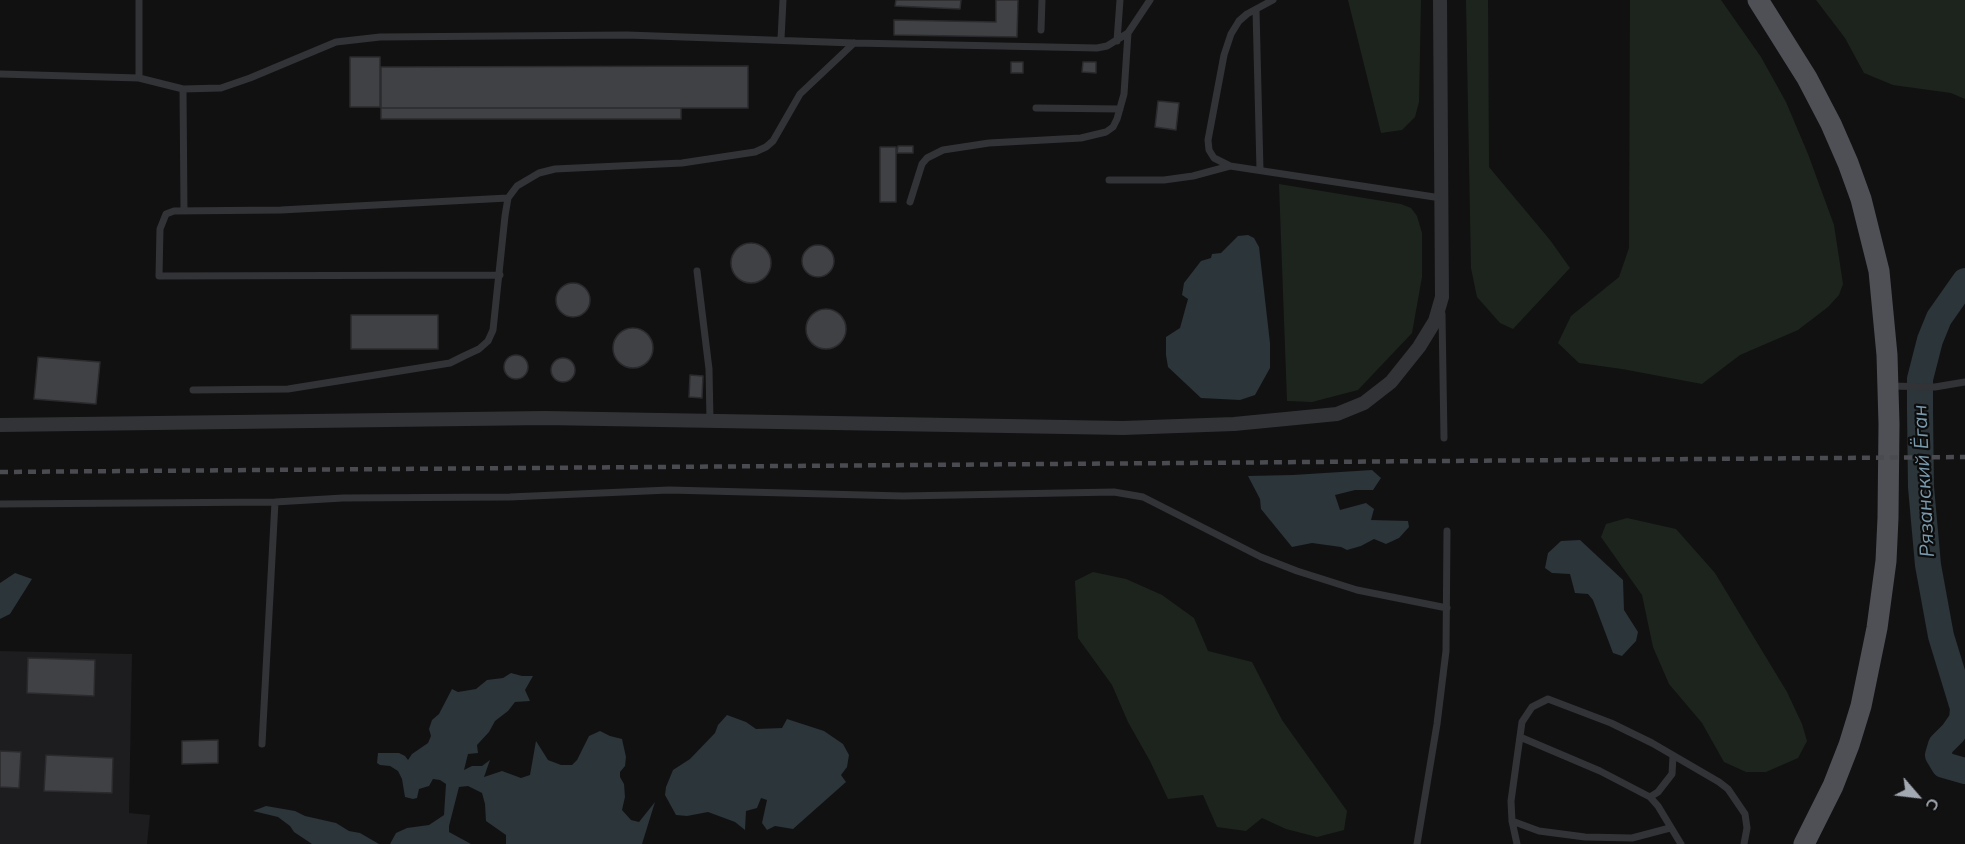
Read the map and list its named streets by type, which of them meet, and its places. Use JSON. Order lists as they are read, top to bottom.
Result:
{
  "water": ["Рязанский Ёган"],
  "north": "bottom right"
}
